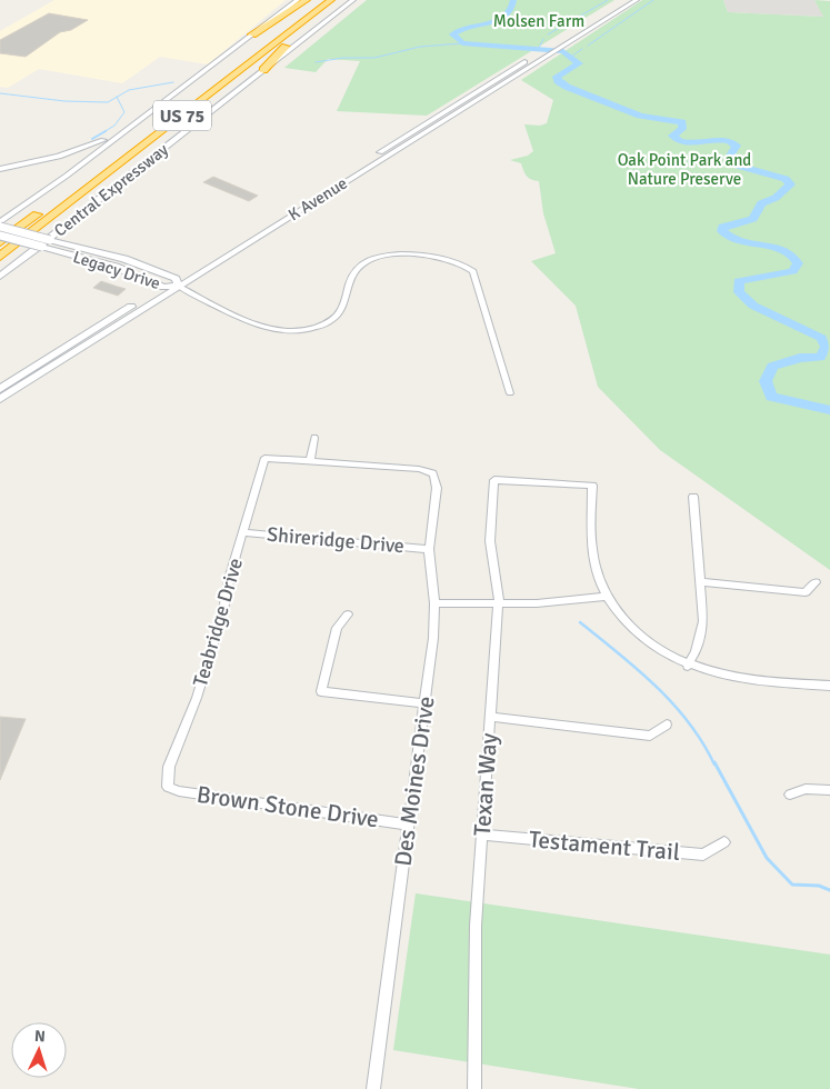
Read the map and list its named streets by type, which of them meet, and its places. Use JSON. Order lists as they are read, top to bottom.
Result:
{
  "streets": {
    "highway": ["US 75", "Central Expressway"],
    "main road": ["K Avenue", "Legacy Drive"],
    "street": [
      "Shireridge Drive",
      "Teabridge Drive",
      "Des Moines Drive",
      "Texan Way",
      "Brown Stone Drive",
      "Testament Trail"
    ]
  },
  "crossings": [
    ["K Avenue", "Legacy Drive"],
    ["Shireridge Drive", "Teabridge Drive"],
    ["Shireridge Drive", "Des Moines Drive"],
    ["Teabridge Drive", "Des Moines Drive"],
    ["Teabridge Drive", "Brown Stone Drive"],
    ["Des Moines Drive", "Brown Stone Drive"],
    ["Texan Way", "Testament Trail"]
  ],
  "parks": ["Molsen Farm", "Oak Point Park and Nature Preserve"],
  "north": "top"
}
